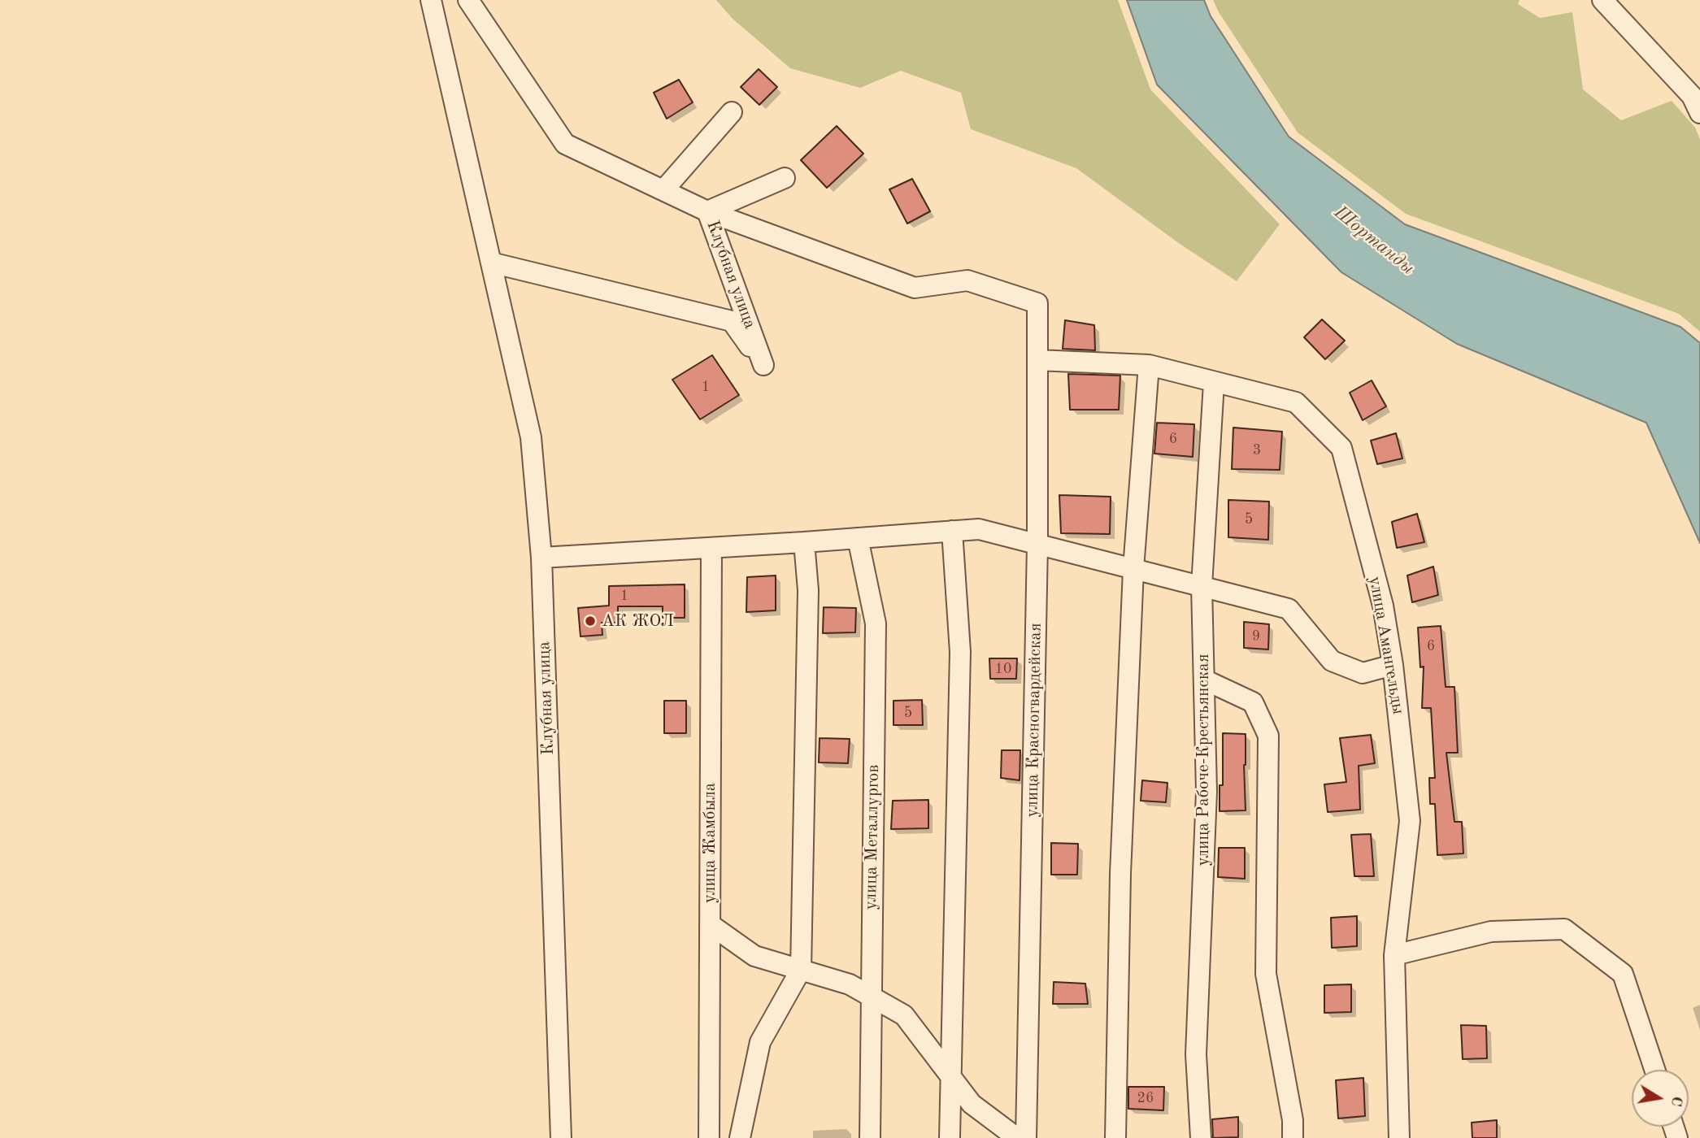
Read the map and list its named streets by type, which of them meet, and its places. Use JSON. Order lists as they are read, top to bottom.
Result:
{
  "streets": {
    "street": [
      "Клубная улица",
      "улица Амангельды",
      "улица Красногвардейская",
      "улица Рабоче-Крестьянская",
      "улица Металлургов",
      "улица Жамбыла"
    ]
  },
  "crossings": [
    ["Клубная улица", "улица Красногвардейская"],
    ["улица Амангельды", "улица Красногвардейская"],
    ["улица Амангельды", "улица Рабоче-Крестьянская"]
  ],
  "water": ["Шортанды"],
  "places": ["АК ЖОЛ"],
  "house_numbers": [
    "1",
    "6",
    "3",
    "5",
    "1",
    "9",
    "6",
    "10",
    "5",
    "26"
  ],
  "north": "right"
}
